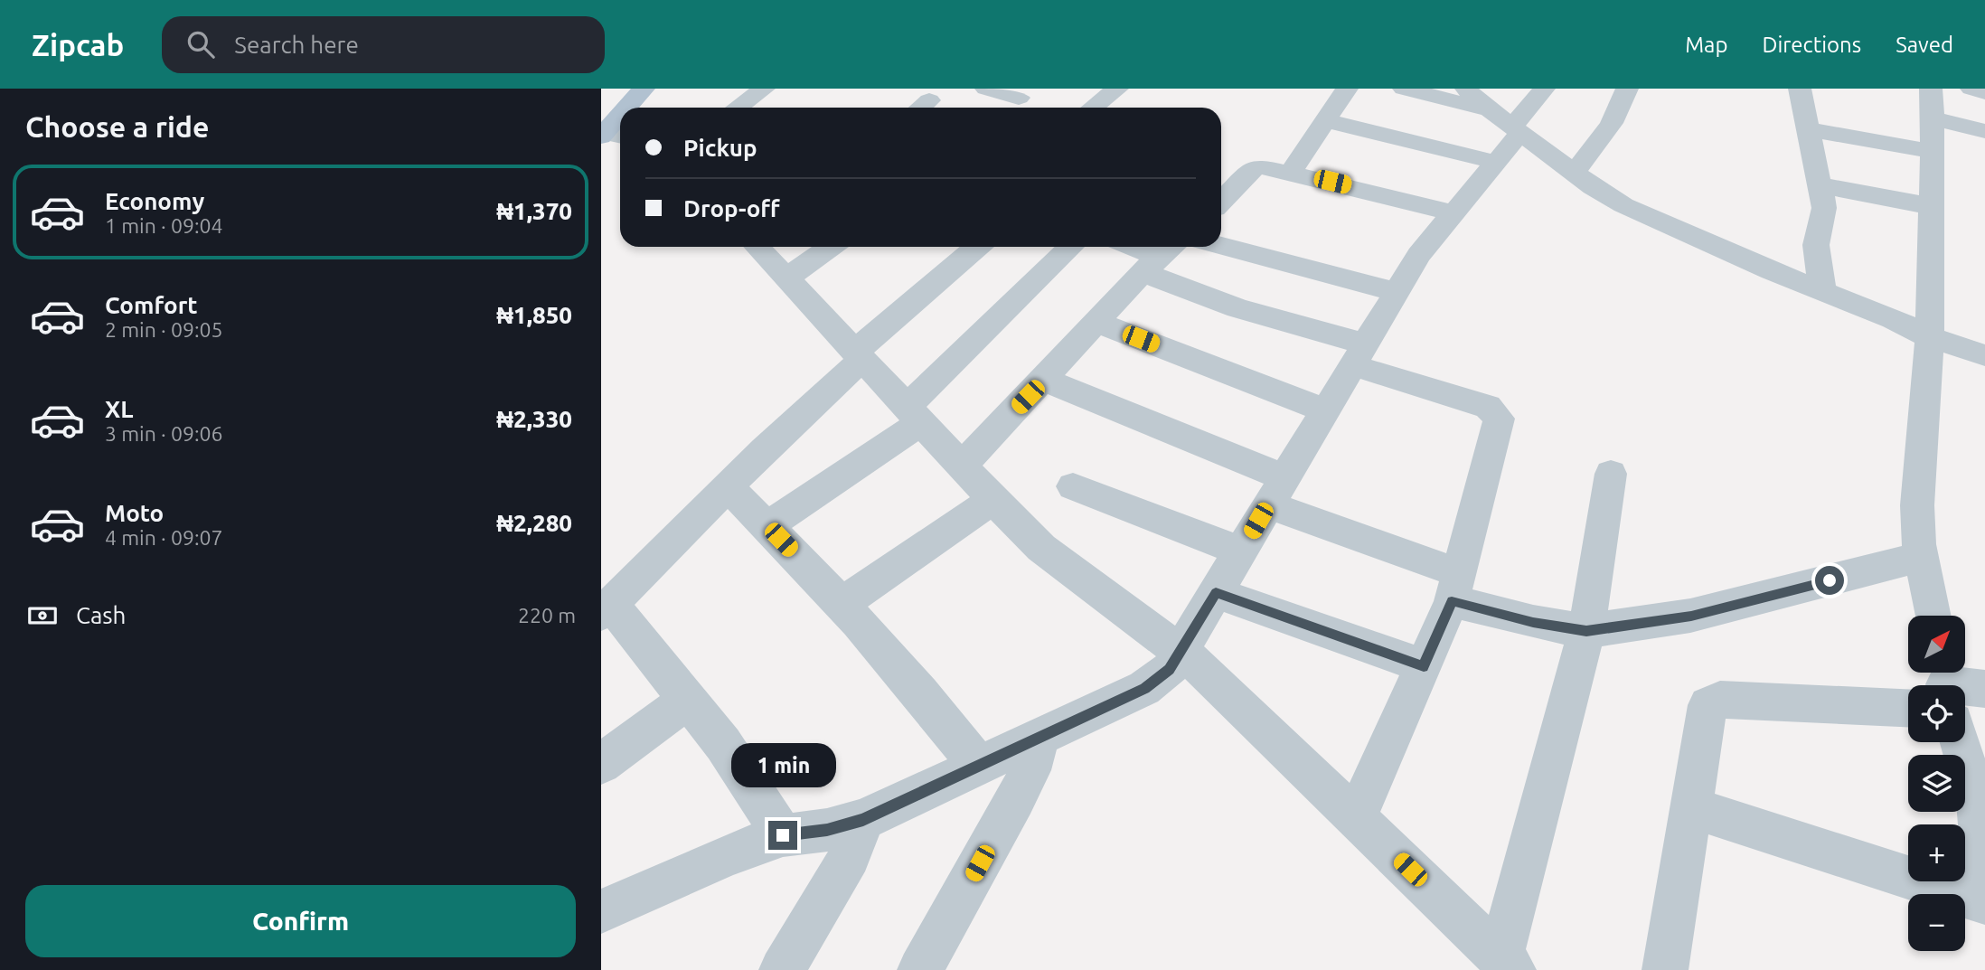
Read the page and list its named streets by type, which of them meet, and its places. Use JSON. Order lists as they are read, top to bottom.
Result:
{
  "north": "top right",
  "page": {
    "header": "Zipcab",
    "search": "Search here",
    "nav": ["Map", "Directions", "Saved"],
    "heading": "Choose a ride",
    "banner": ["Pickup", "Drop-off"],
    "list": [
      {
        "name": "Economy",
        "note": "1 min · 09:04",
        "value": "₦1,370"
      },
      {
        "name": "Comfort",
        "note": "2 min · 09:05",
        "value": "₦1,850"
      },
      {
        "name": "XL",
        "note": "3 min · 09:06",
        "value": "₦2,330"
      },
      {
        "name": "Moto",
        "note": "4 min · 09:07",
        "value": "₦2,280"
      }
    ],
    "pay": ["Cash", "220 m"],
    "map_buttons": ["+", "−"],
    "bubble": "1 min",
    "buttons": "Confirm"
  }
}
